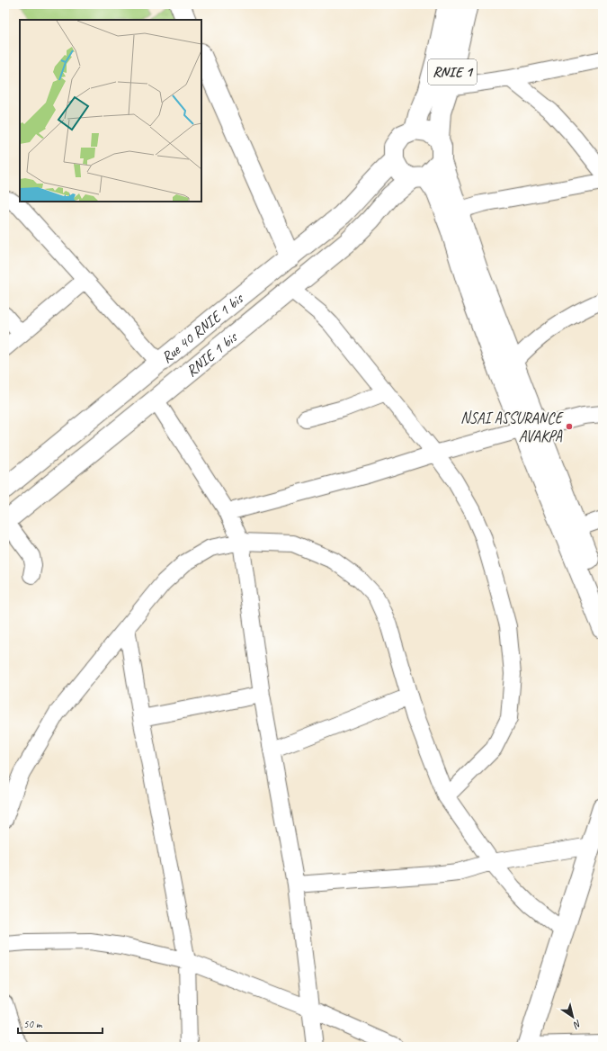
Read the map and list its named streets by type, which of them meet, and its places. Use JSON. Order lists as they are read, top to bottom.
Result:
{
  "streets": {
    "main road": ["RNIE 1", "Rue 40 RNIE 1 bis", "RNIE 1 bis"]
  },
  "crossings": [
    ["RNIE 1", "Rue 40 RNIE 1 bis"],
    ["RNIE 1", "RNIE 1 bis"],
    ["Rue 40 RNIE 1 bis", "RNIE 1 bis"]
  ],
  "places": ["NSAI ASSURANCE AVAKPA"],
  "scale_bar": "50 m",
  "north": "bottom right"
}
